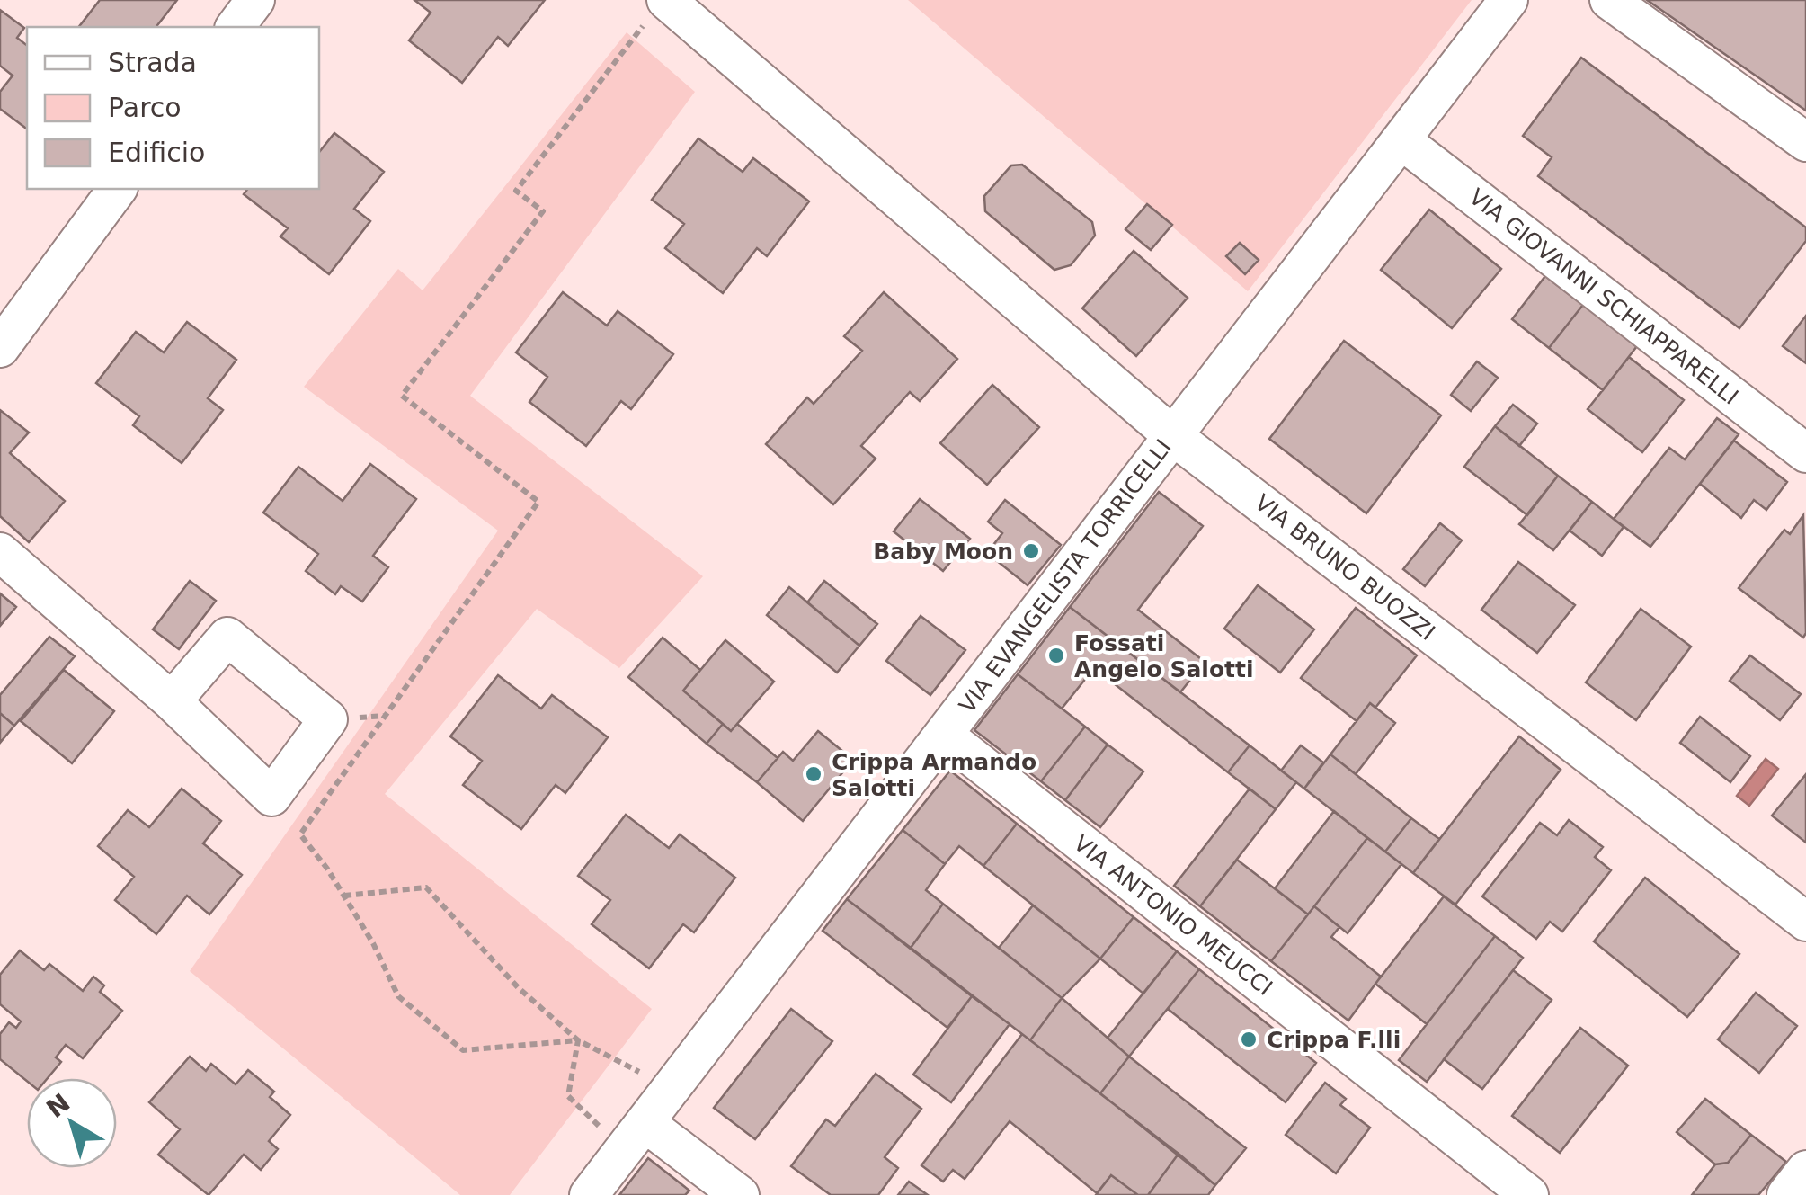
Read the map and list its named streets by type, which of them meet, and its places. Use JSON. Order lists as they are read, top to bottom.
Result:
{
  "streets": {
    "street": [
      "VIA GIOVANNI SCHIAPPARELLI",
      "VIA BRUNO BUOZZI",
      "VIA EVANGELISTA TORRICELLI",
      "VIA ANTONIO MEUCCI"
    ]
  },
  "crossings": [
    ["VIA GIOVANNI SCHIAPPARELLI", "VIA EVANGELISTA TORRICELLI"],
    ["VIA BRUNO BUOZZI", "VIA EVANGELISTA TORRICELLI"],
    ["VIA EVANGELISTA TORRICELLI", "VIA ANTONIO MEUCCI"]
  ],
  "places": [
    "Baby Moon",
    "Fossati Angelo Salotti",
    "Crippa Armando Salotti",
    "Crippa F.lli"
  ],
  "legend": ["Strada", "Parco", "Edificio"],
  "north": "top left"
}
